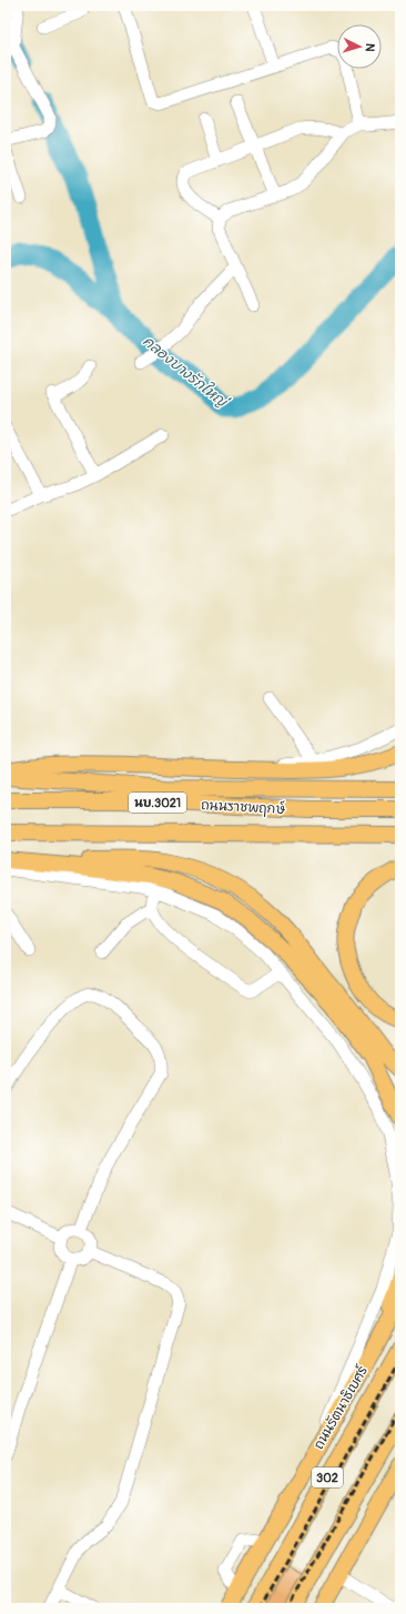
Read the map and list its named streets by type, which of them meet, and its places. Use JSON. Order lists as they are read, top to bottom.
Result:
{
  "streets": {
    "main road": [
      "นบ.3021",
      "ถนนราชพฤกษ์",
      "ถนนรัตนาธิเบศร์",
      "302"
    ]
  },
  "water": ["คลองบางรักใหญ่"],
  "north": "right"
}
